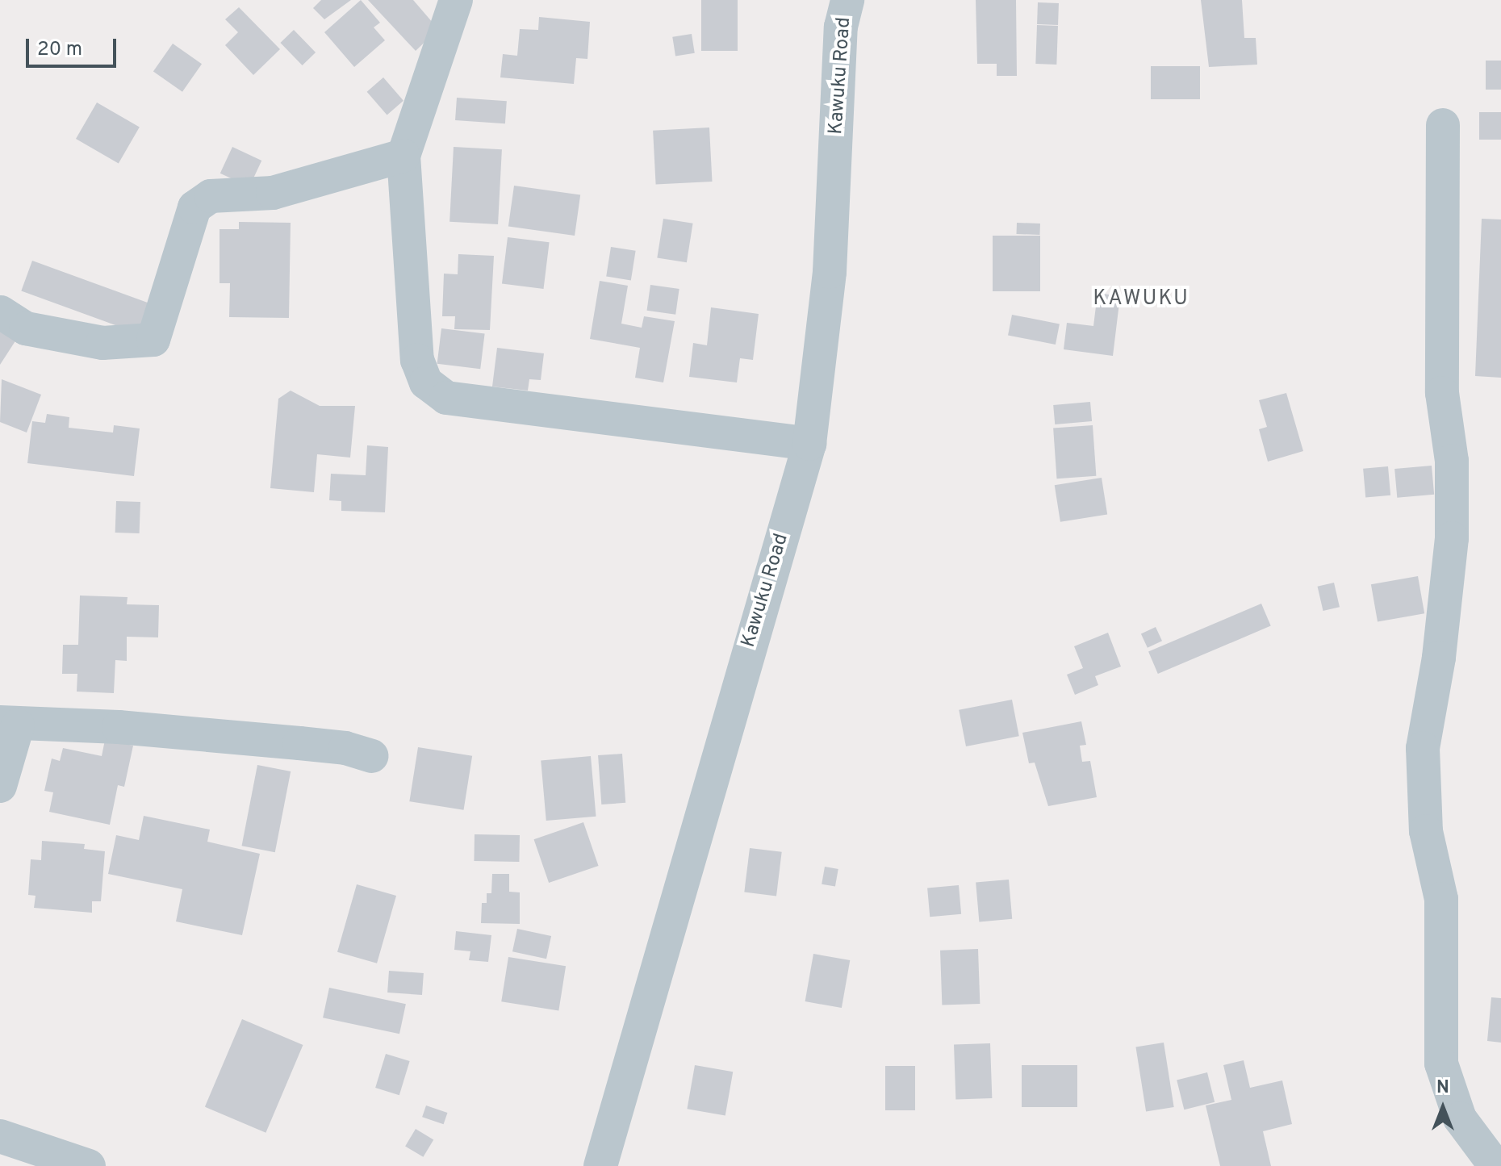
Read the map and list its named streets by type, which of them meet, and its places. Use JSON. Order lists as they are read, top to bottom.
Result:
{
  "streets": {
    "street": ["Kawuku Road"]
  },
  "districts": ["KAWUKU"],
  "scale_bar": "20 m",
  "north": "top"
}
